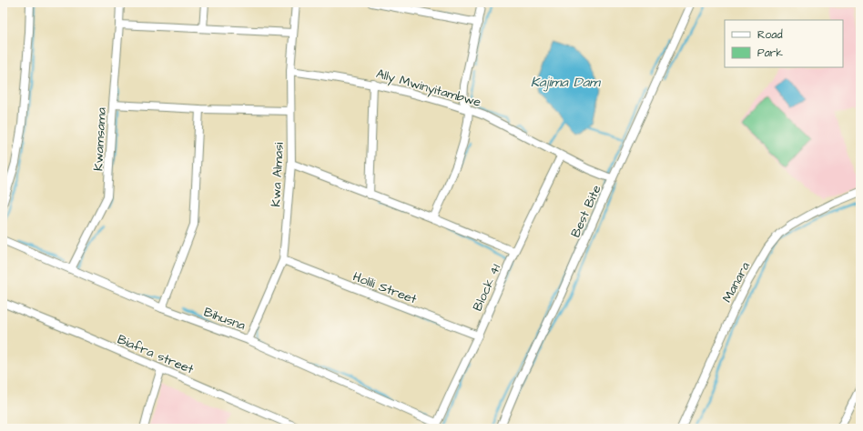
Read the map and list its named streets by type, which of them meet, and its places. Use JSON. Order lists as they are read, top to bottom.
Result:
{
  "streets": {
    "street": [
      "Ally Mwinyitambwe",
      "Kwamsama",
      "Kwa Almasi",
      "Best Bite",
      "Manara",
      "Holili Street",
      "Block 41",
      "Bihusna",
      "Biafra street"
    ]
  },
  "crossings": [
    ["Ally Mwinyitambwe", "Kwa Almasi"],
    ["Ally Mwinyitambwe", "Best Bite"],
    ["Ally Mwinyitambwe", "Block 41"],
    ["Kwamsama", "Bihusna"],
    ["Kwa Almasi", "Holili Street"],
    ["Kwa Almasi", "Bihusna"],
    ["Holili Street", "Block 41"],
    ["Block 41", "Bihusna"]
  ],
  "water": ["Kajima Dam"],
  "legend": ["Road", "Park"]
}
